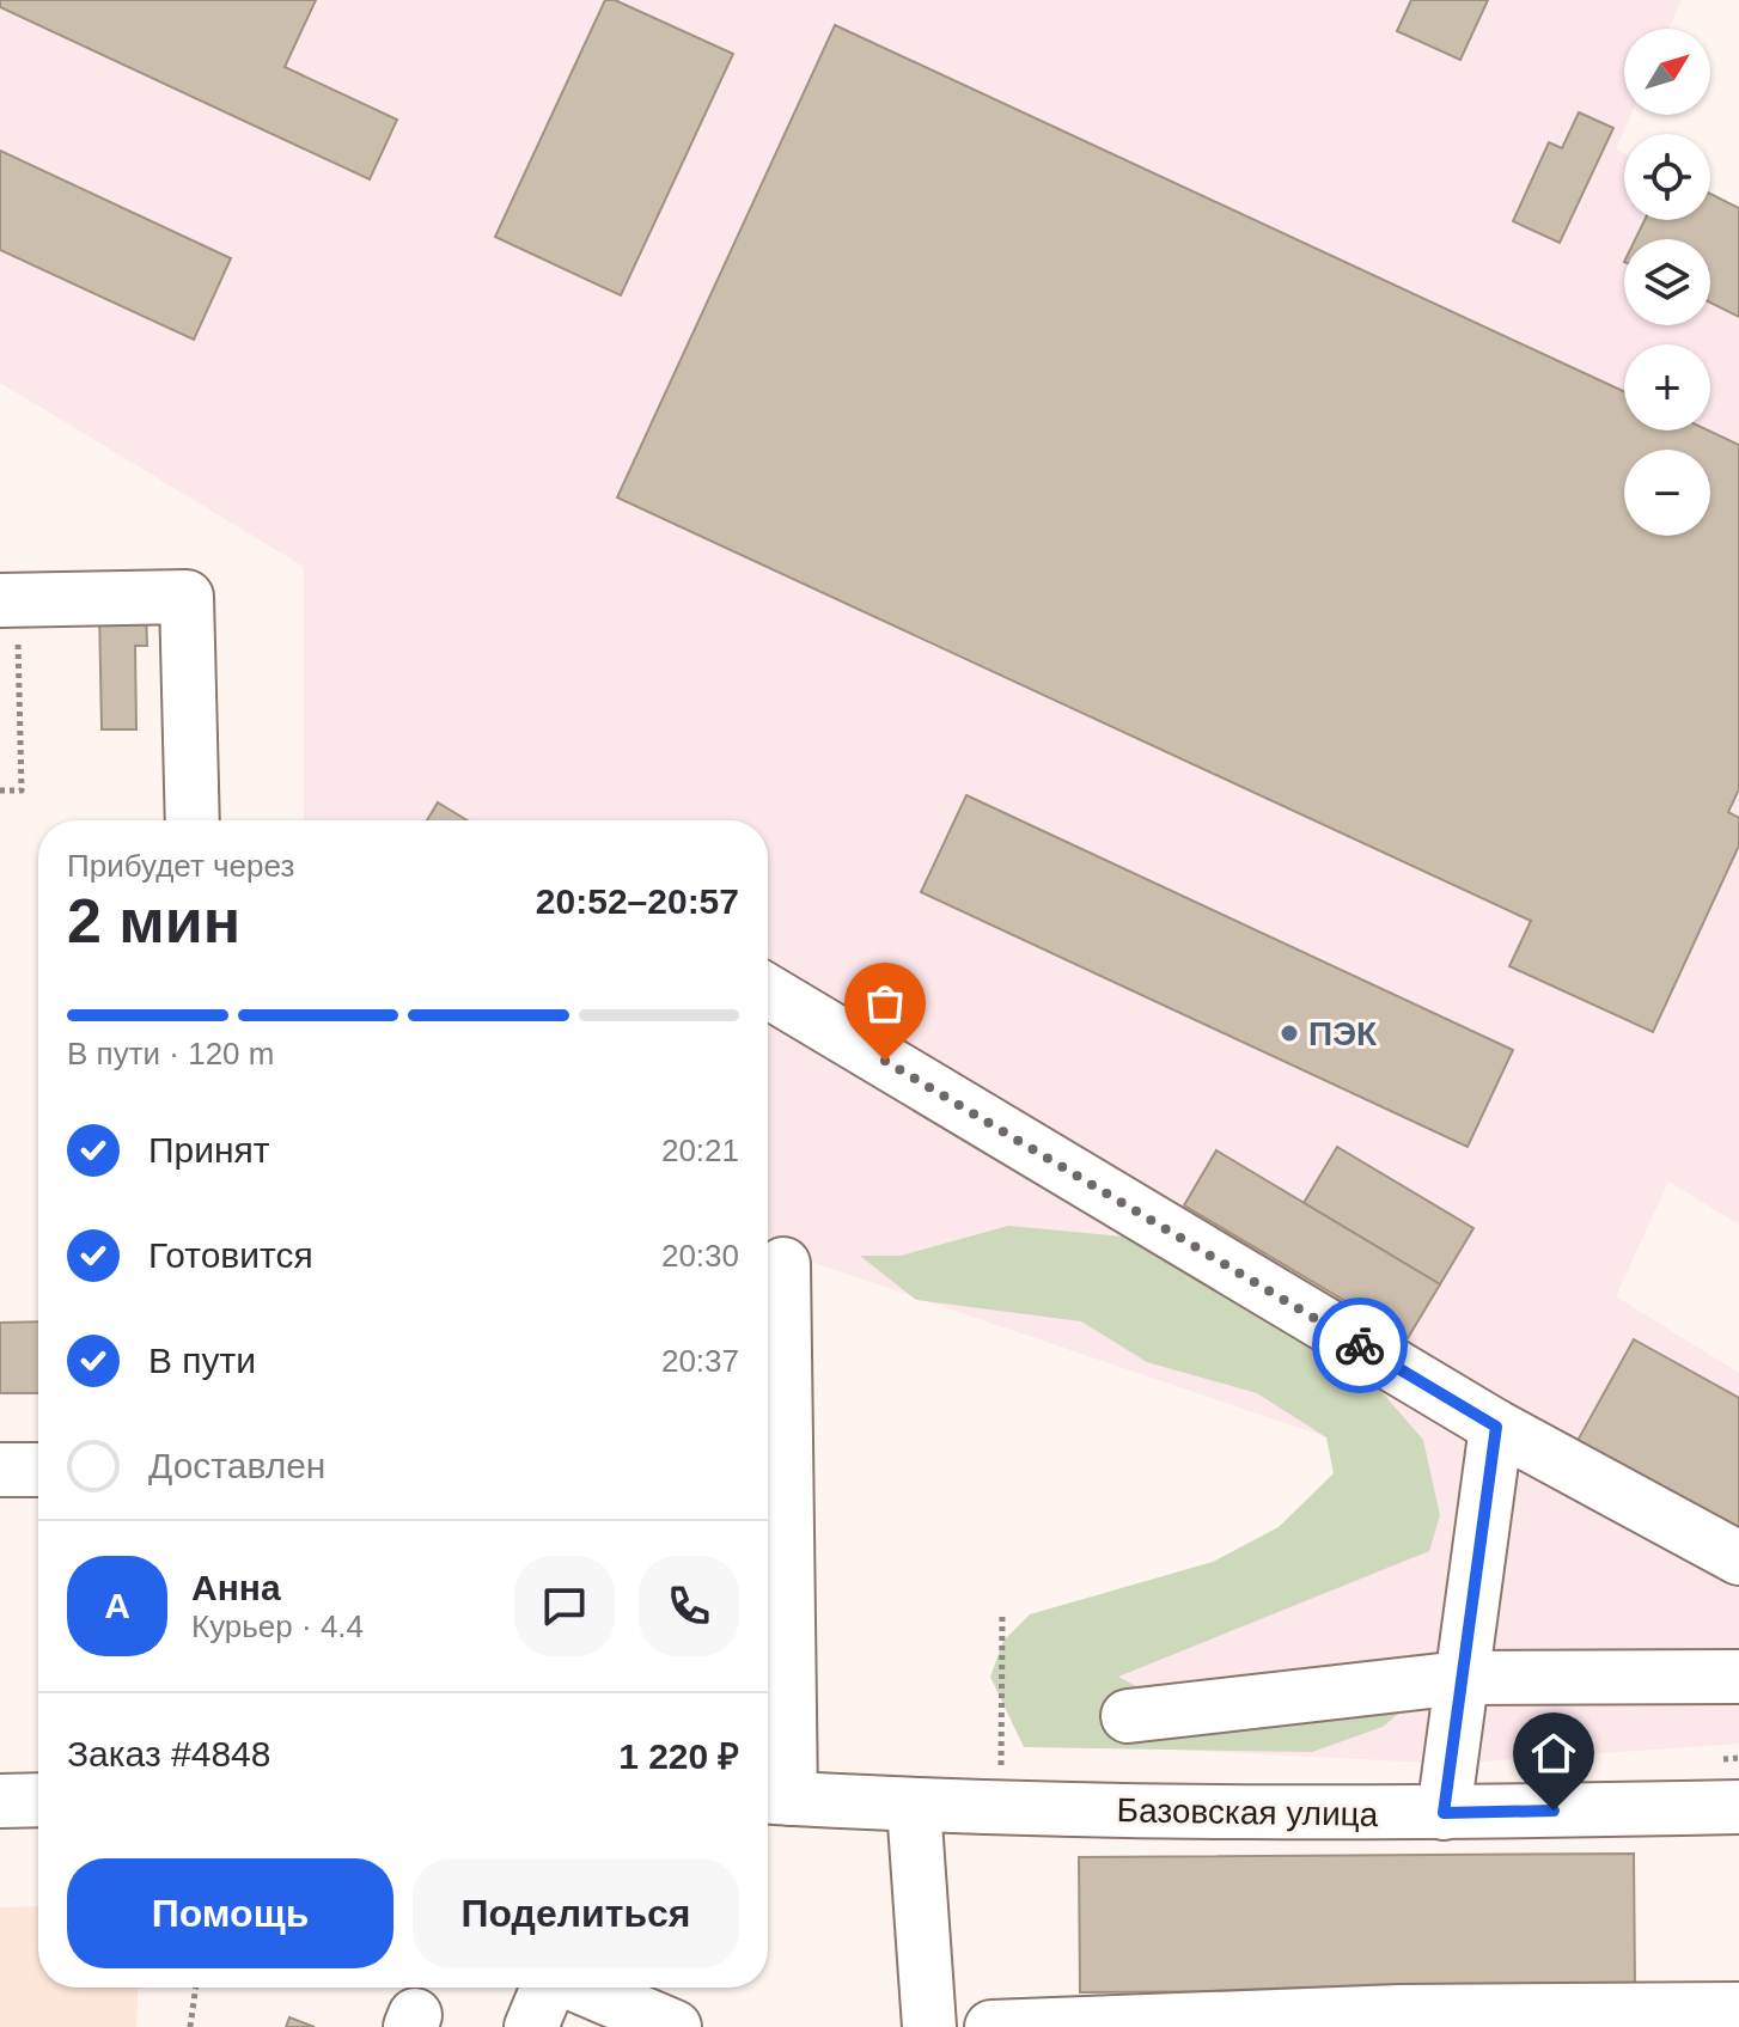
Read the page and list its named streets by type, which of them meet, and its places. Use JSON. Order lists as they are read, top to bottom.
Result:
{
  "streets": {
    "street": ["Базовская улица"]
  },
  "places": ["ПЭК"],
  "north": "top right",
  "page": {
    "map_buttons": ["+", "−"],
    "heading": ["2 мин", "Прибудет через", "20:52–20:57"],
    "panel": [
      "Анна",
      "Курьер · 4.4",
      "Заказ #4848",
      "1 220 ₽"
    ],
    "bar": "В пути · 120 m",
    "list": [
      ["Принят", "20:21"],
      ["Готовится", "20:30"],
      ["В пути", "20:37"],
      "Доставлен"
    ],
    "round": "А",
    "buttons": ["Помощь", "Поделиться"]
  }
}
